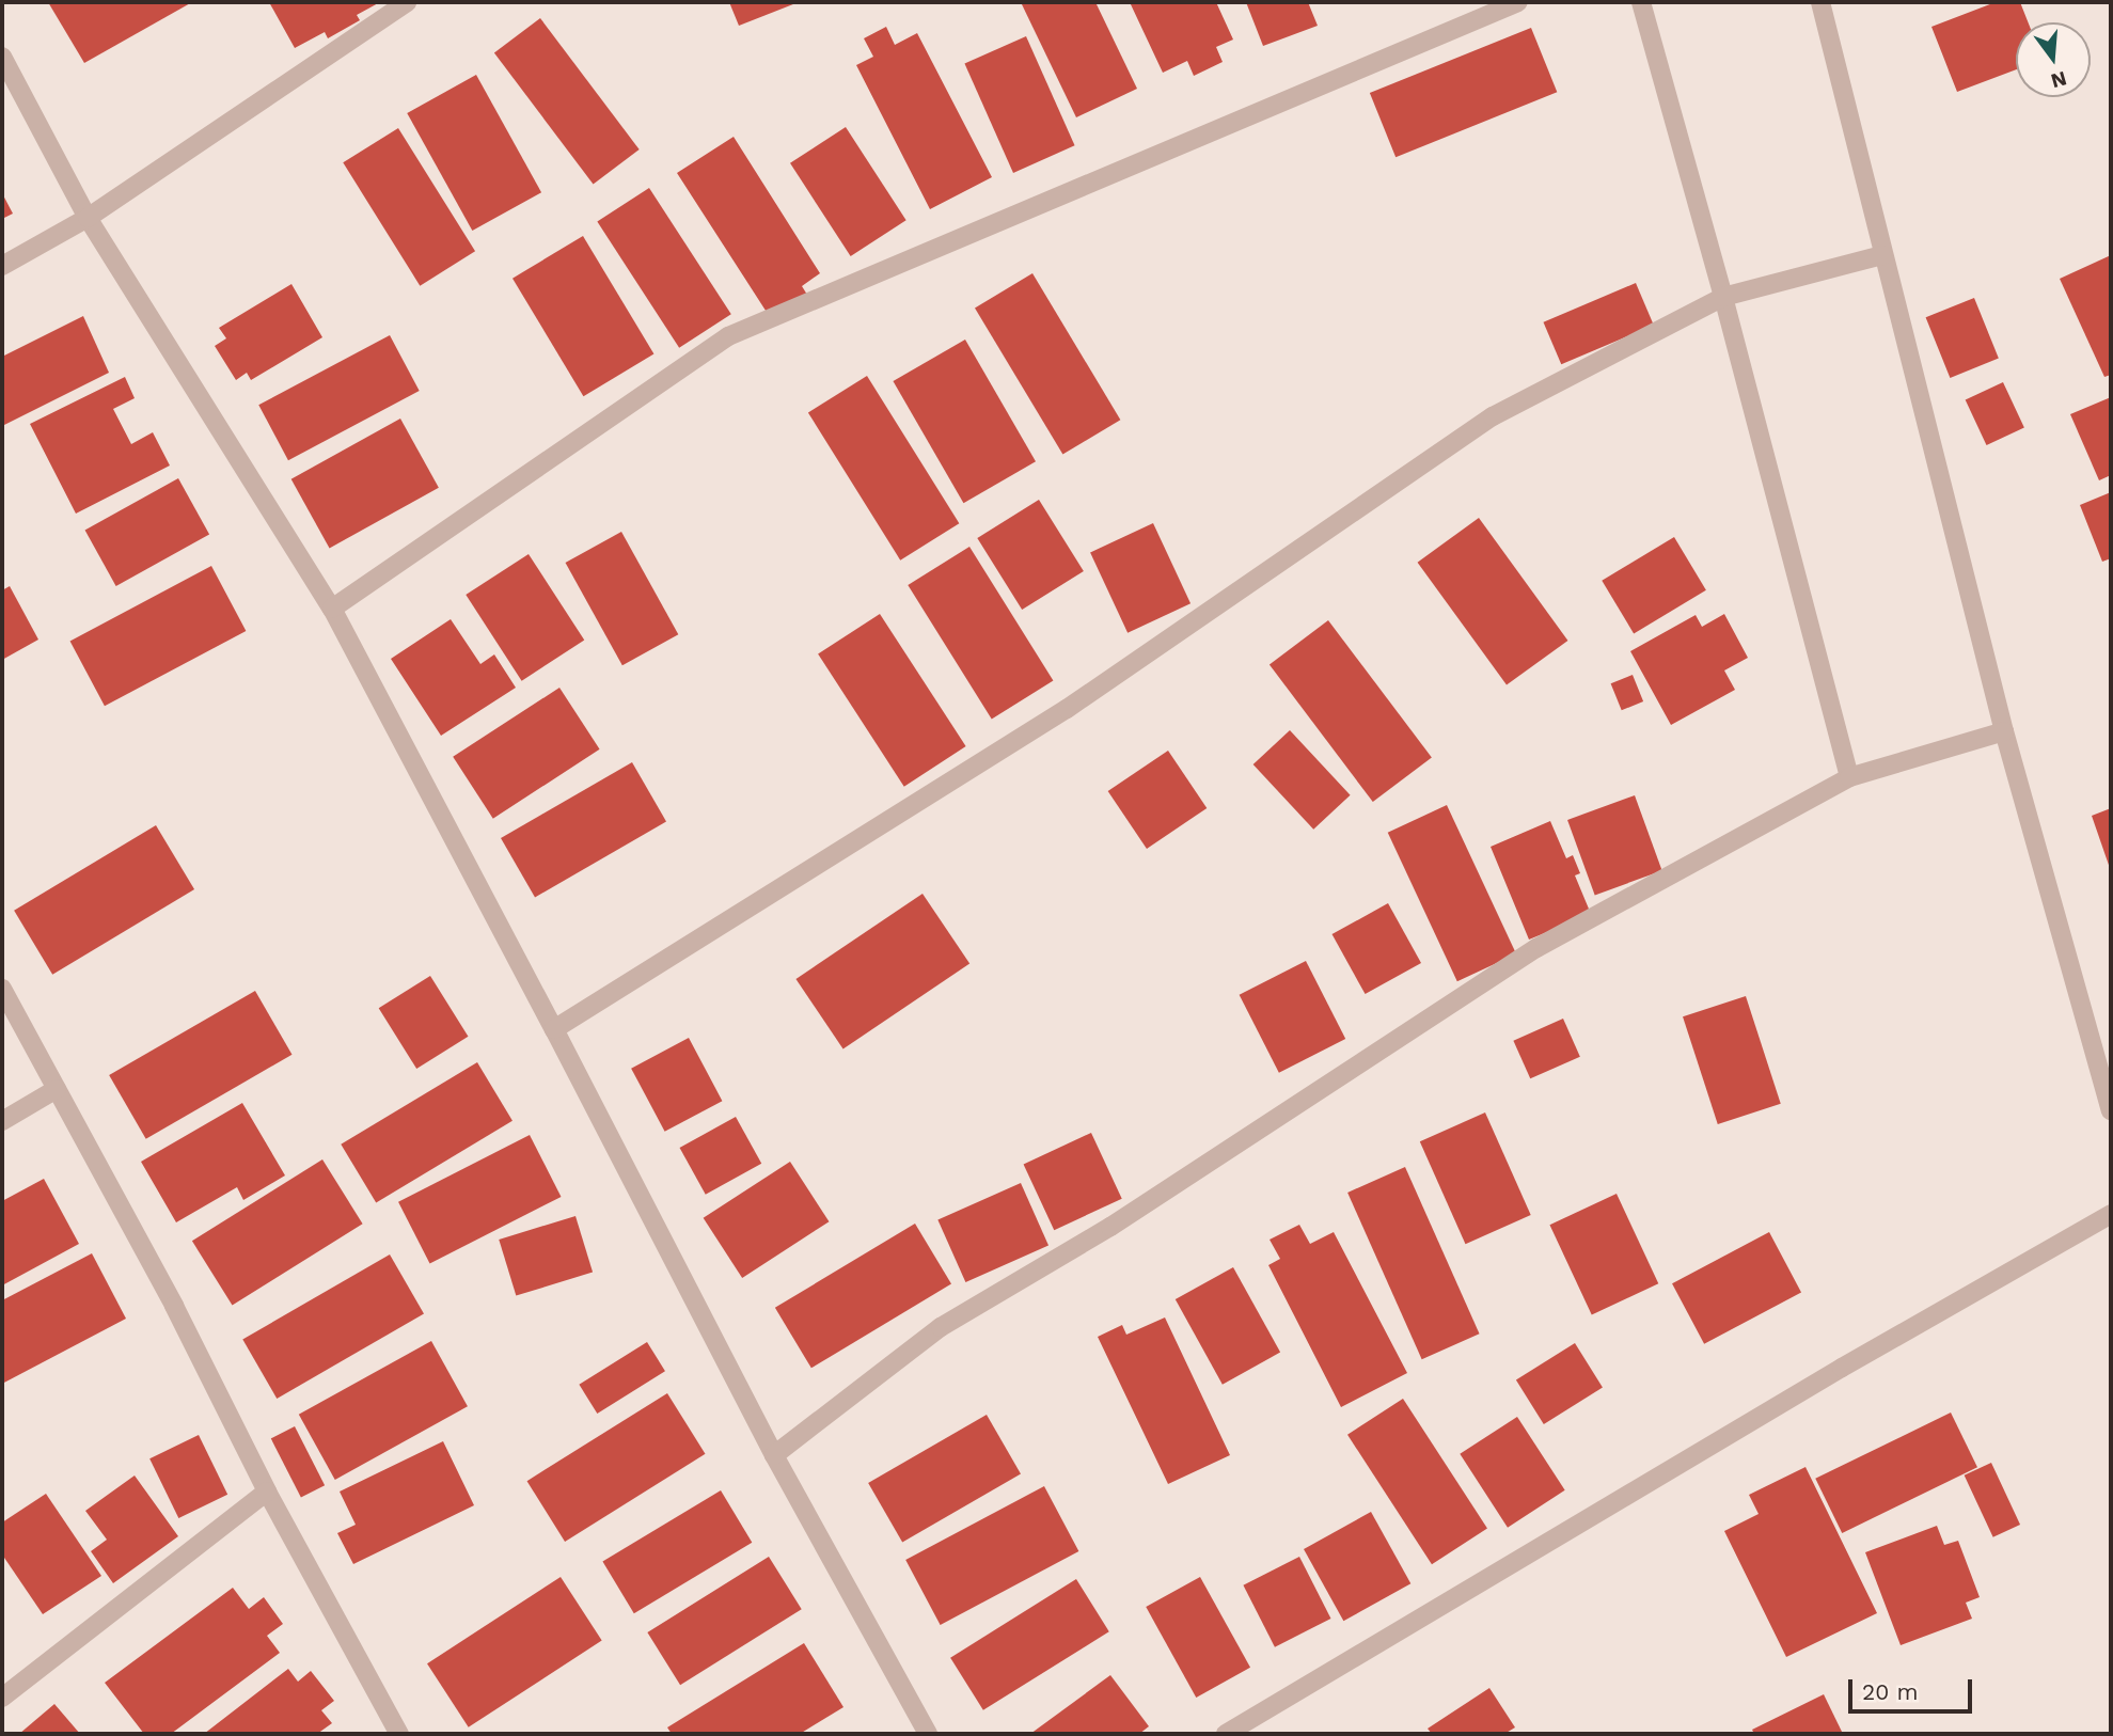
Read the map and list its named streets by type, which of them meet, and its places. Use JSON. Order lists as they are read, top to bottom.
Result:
{
  "scale_bar": "20 m",
  "north": "bottom"
}
